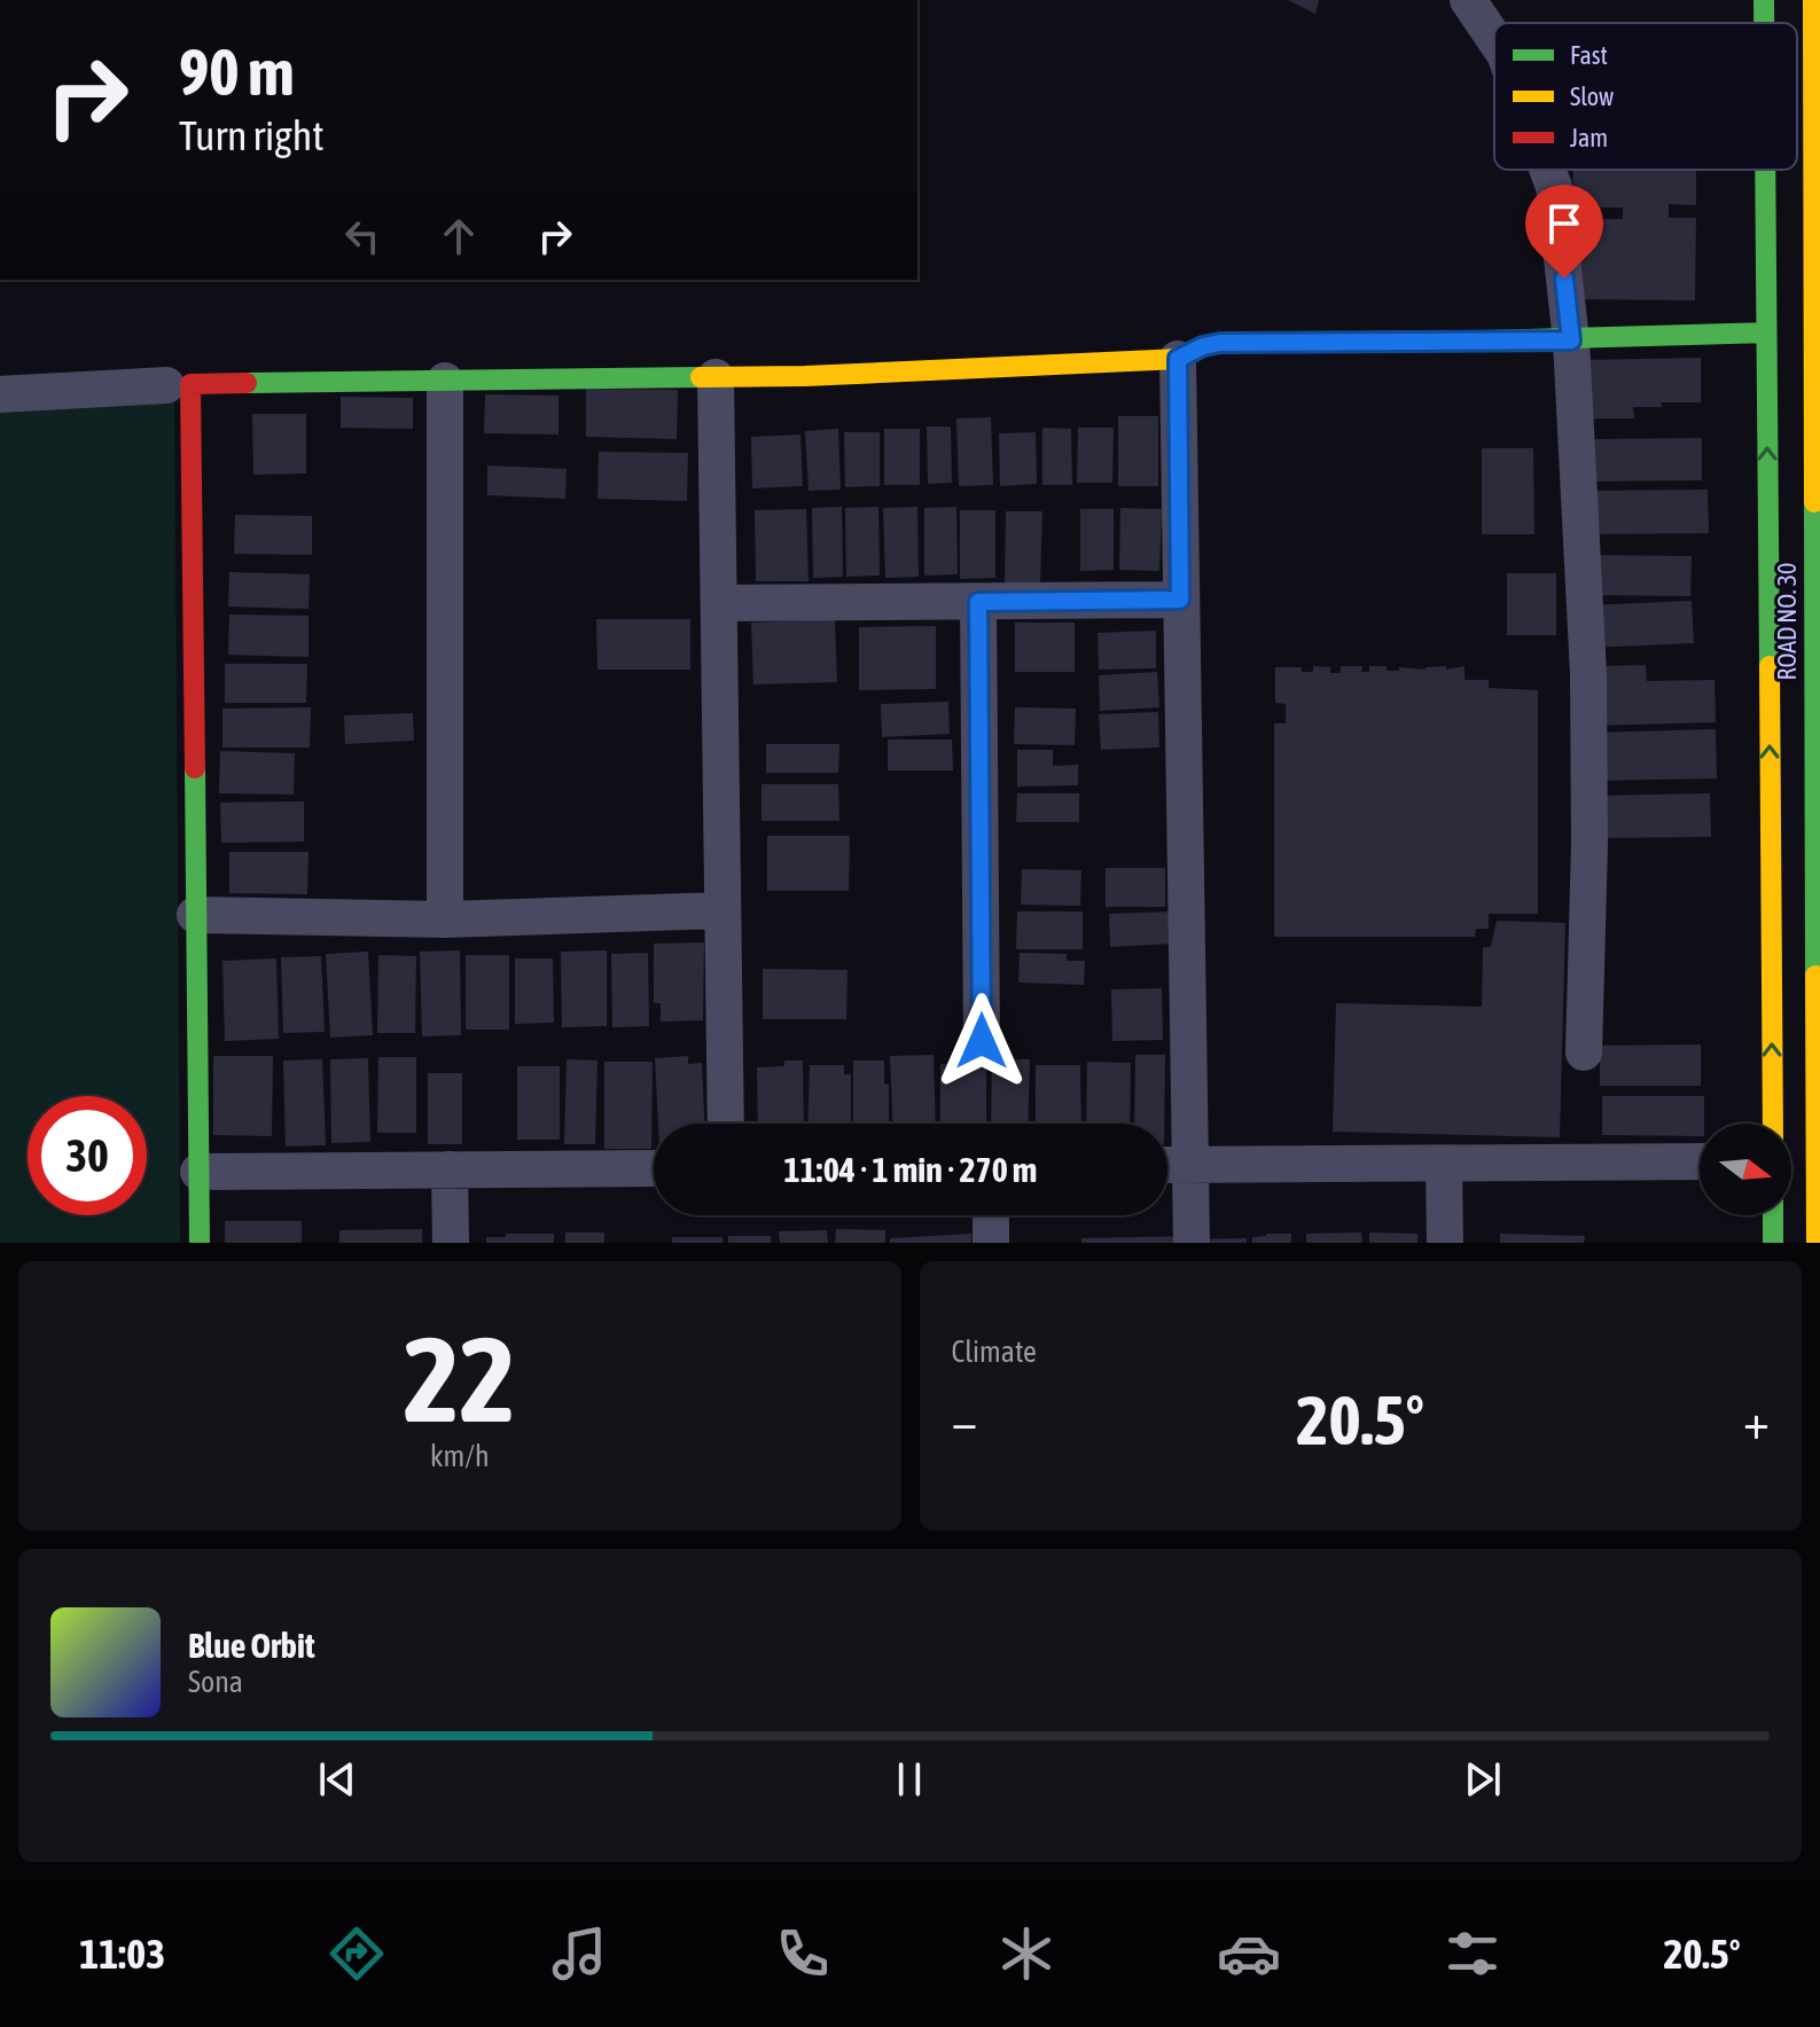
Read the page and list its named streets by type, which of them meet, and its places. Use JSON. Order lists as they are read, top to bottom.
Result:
{
  "streets": {
    "street": ["ROAD NO. 30"]
  },
  "legend": ["Fast", "Slow", "Jam"],
  "north": "right",
  "page": {
    "turn": ["90 m", "Turn right"],
    "limit": "30",
    "trip": "11:04 · 1 min · 270 m",
    "tile": [
      ["22", "km/h"],
      "Climate"
    ],
    "heat": ["−", "20.5°", "+"],
    "song": ["Blue Orbit", "Sona"],
    "tabs": ["11:03", "20.5°"]
  }
}
